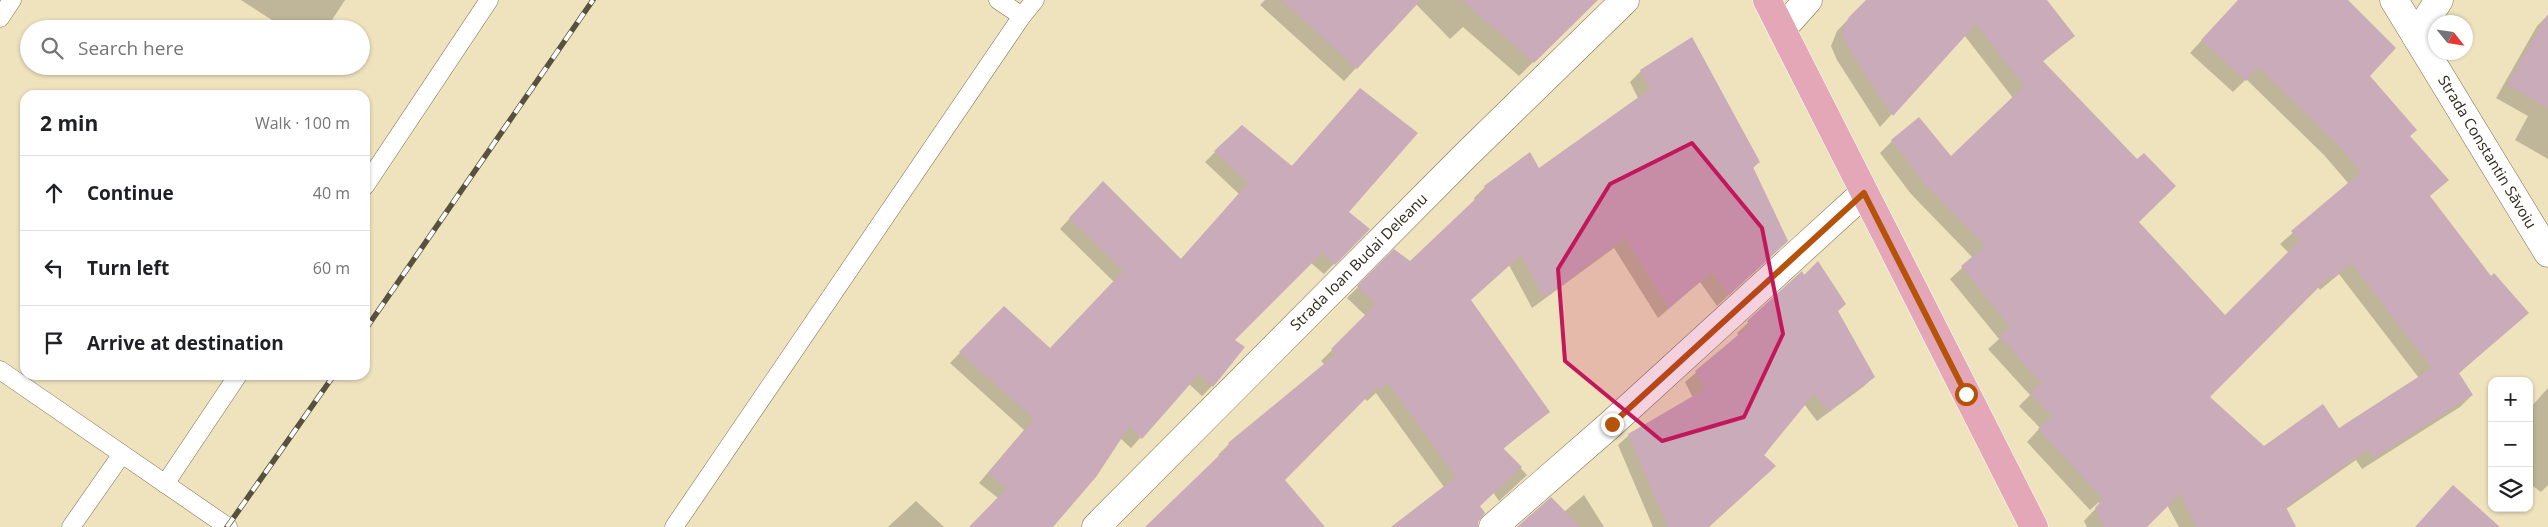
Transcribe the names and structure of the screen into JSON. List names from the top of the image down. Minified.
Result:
{"streets":{"street":["Strada Constantin Săvoiu","Strada Ioan Budai Deleanu"]},"north":"bottom right","page":{"search":"Search here","heading":["2 min","Walk · 100 m"],"list":[["Continue","40 m"],["Turn left","60 m"],"Arrive at destination"],"map_buttons":["+","−"]}}
